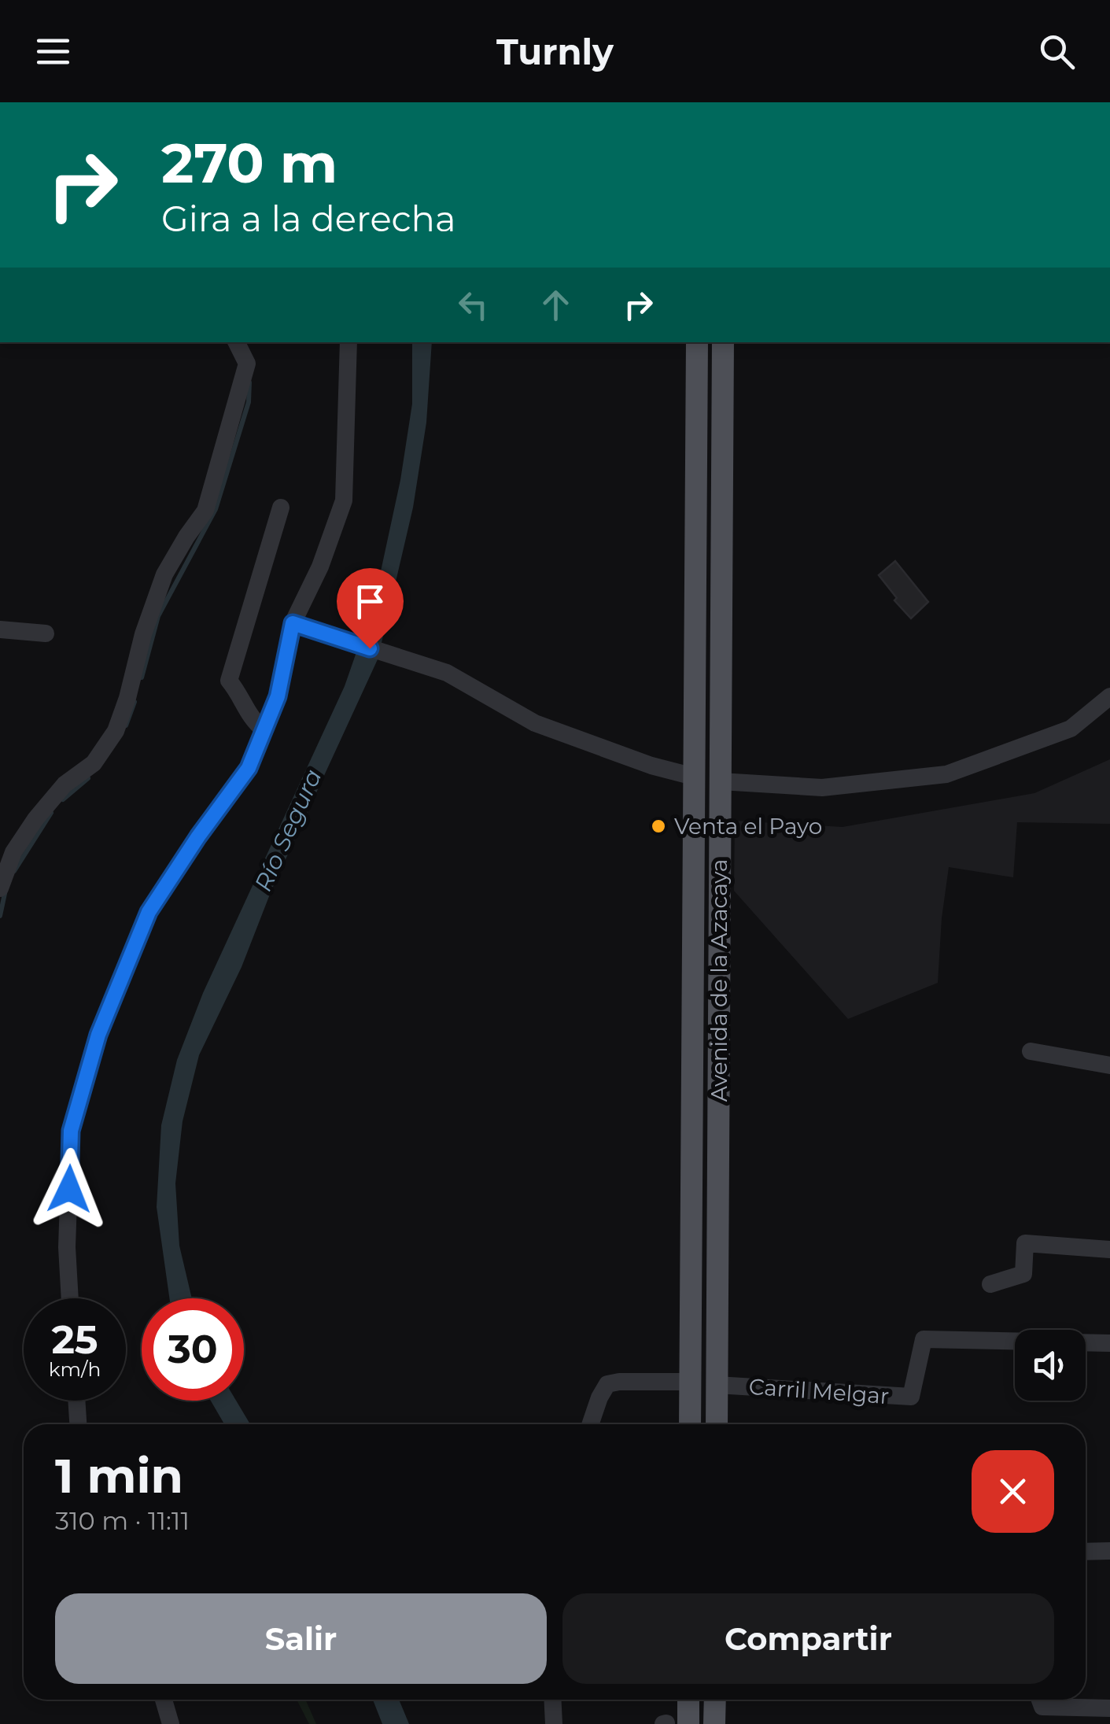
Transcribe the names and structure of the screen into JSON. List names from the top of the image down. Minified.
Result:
{"streets":{"main road":["Avenida de la Azacaya"],"street":["Carril Melgar"]},"crossings":[["Avenida de la Azacaya","Carril Melgar"]],"water":["Río Segura"],"places":["Venta el Payo"],"page":{"header":"Turnly","turn":["270 m","Gira a la derecha"],"speed":"25 km/h","limit":"30","heading":["1 min","310 m · 11:11"],"buttons":["Salir","Compartir"]}}
